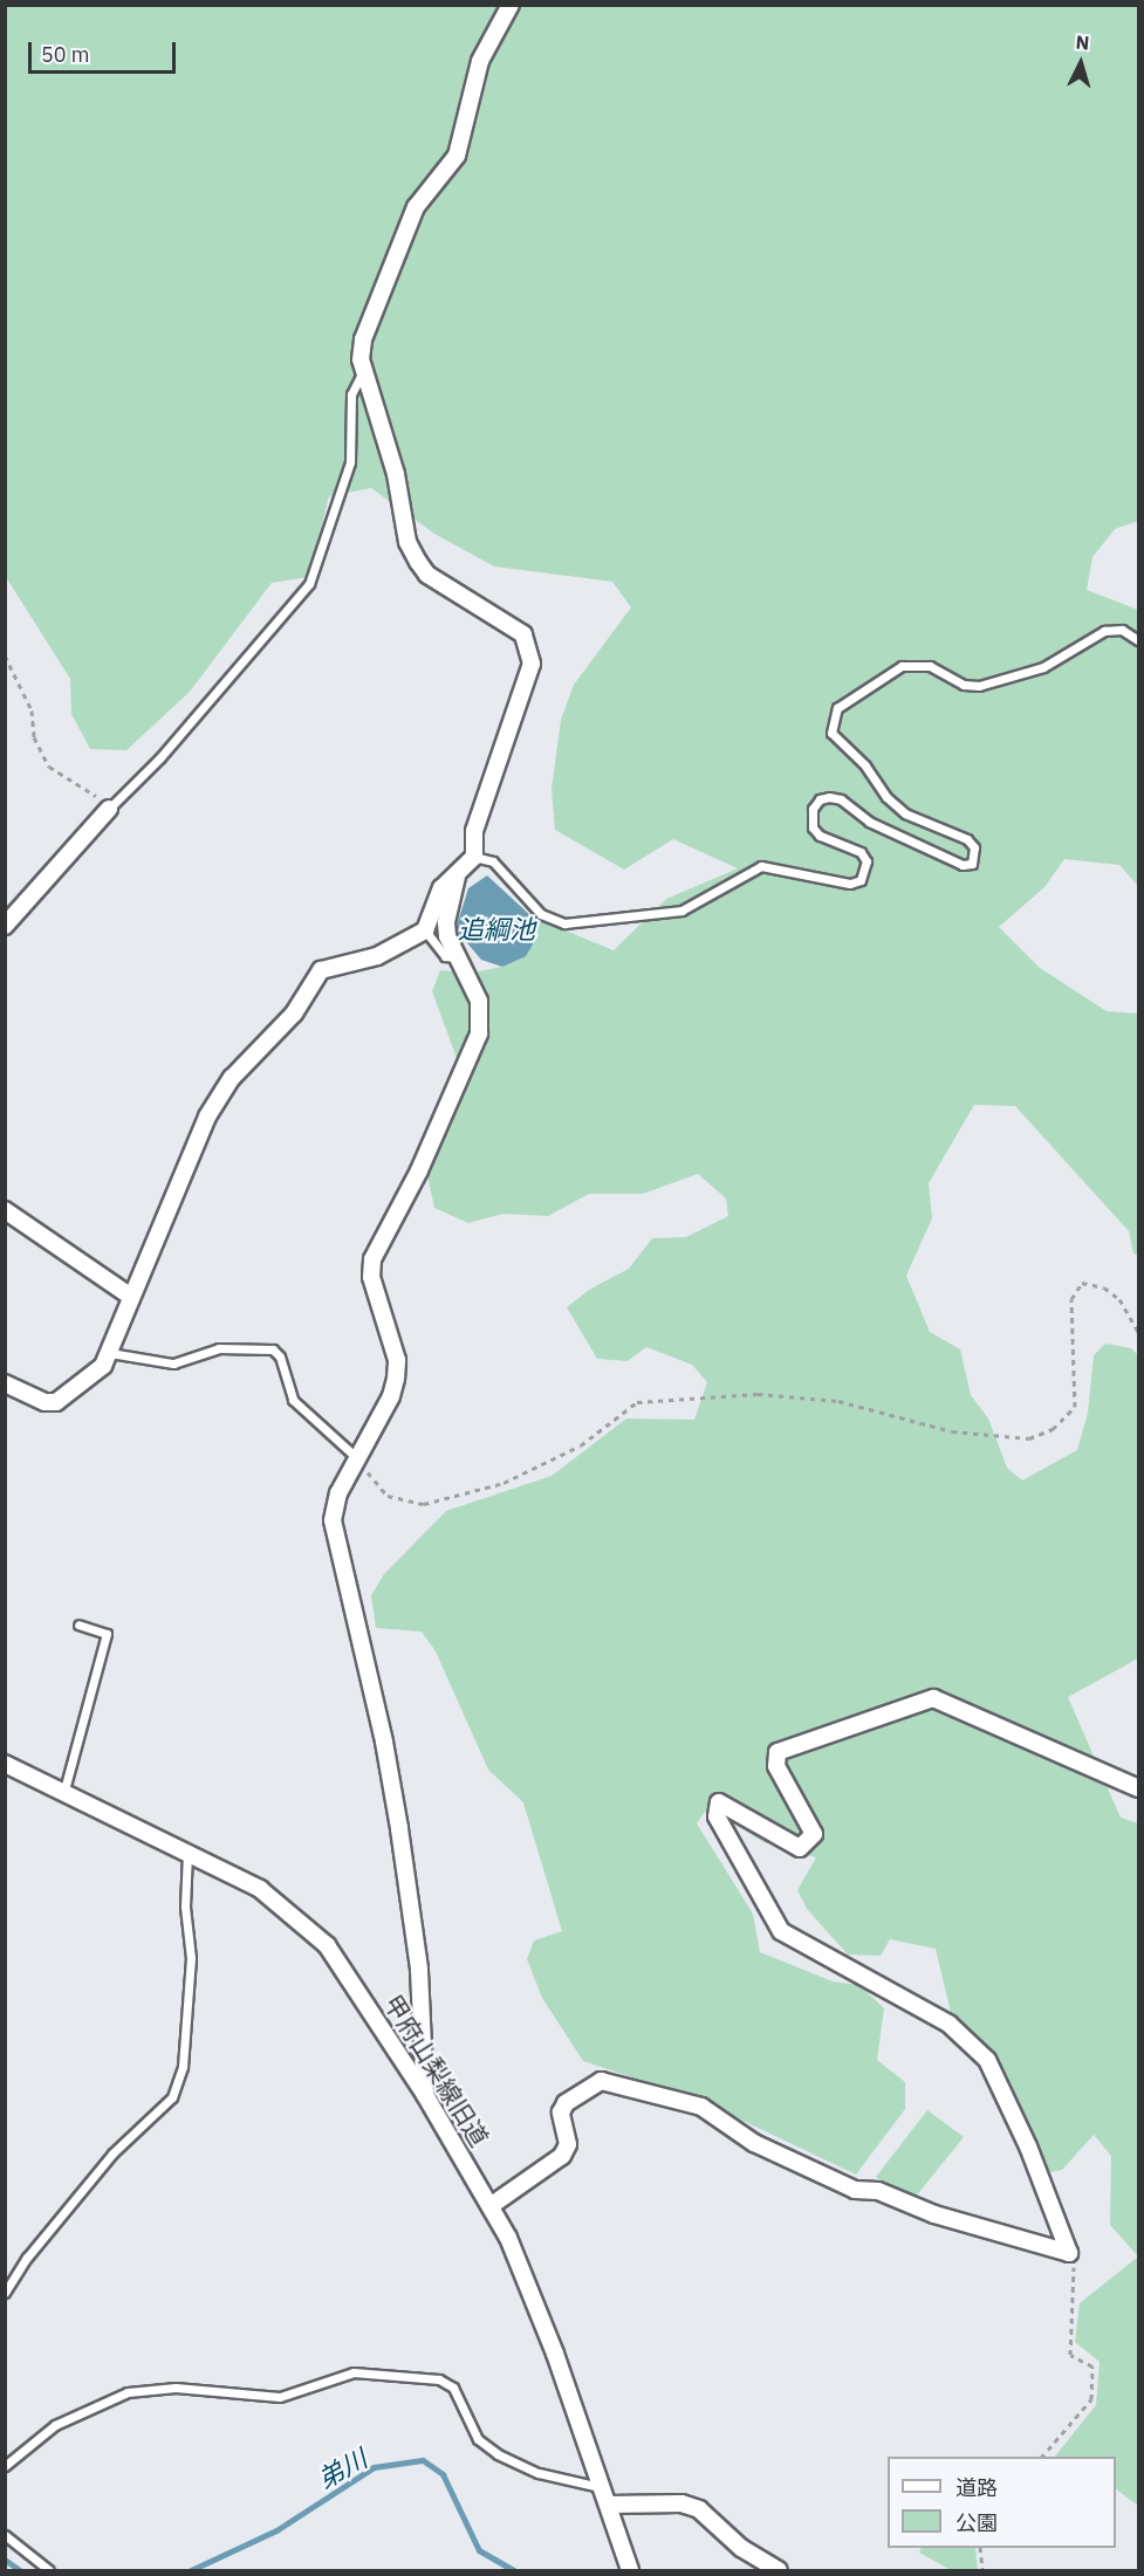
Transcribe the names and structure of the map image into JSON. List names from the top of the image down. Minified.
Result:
{"streets":{"street":["甲府山梨線旧道"]},"water":["追綱池","弟川"],"legend":["道路","公園"],"scale_bar":"50 m","north":"top"}
